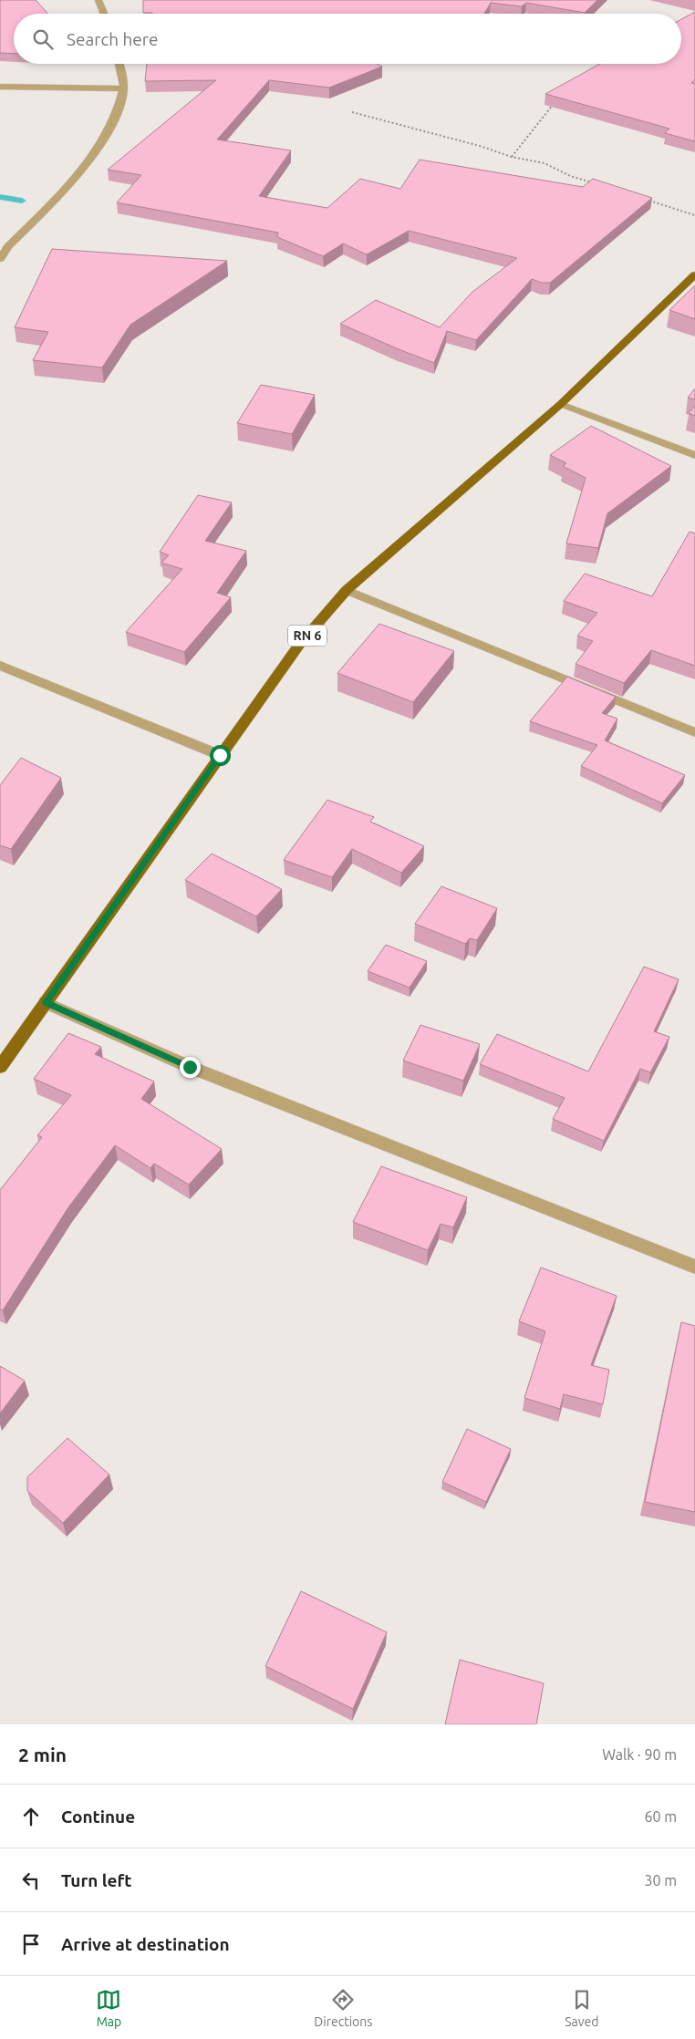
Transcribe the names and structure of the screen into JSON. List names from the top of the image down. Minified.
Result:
{"streets":{"main road":["RN 6"]},"page":{"search":"Search here","heading":["2 min","Walk · 90 m"],"list":[["Continue","60 m"],["Turn left","30 m"],"Arrive at destination"],"nav":["Map","Directions","Saved"]}}
